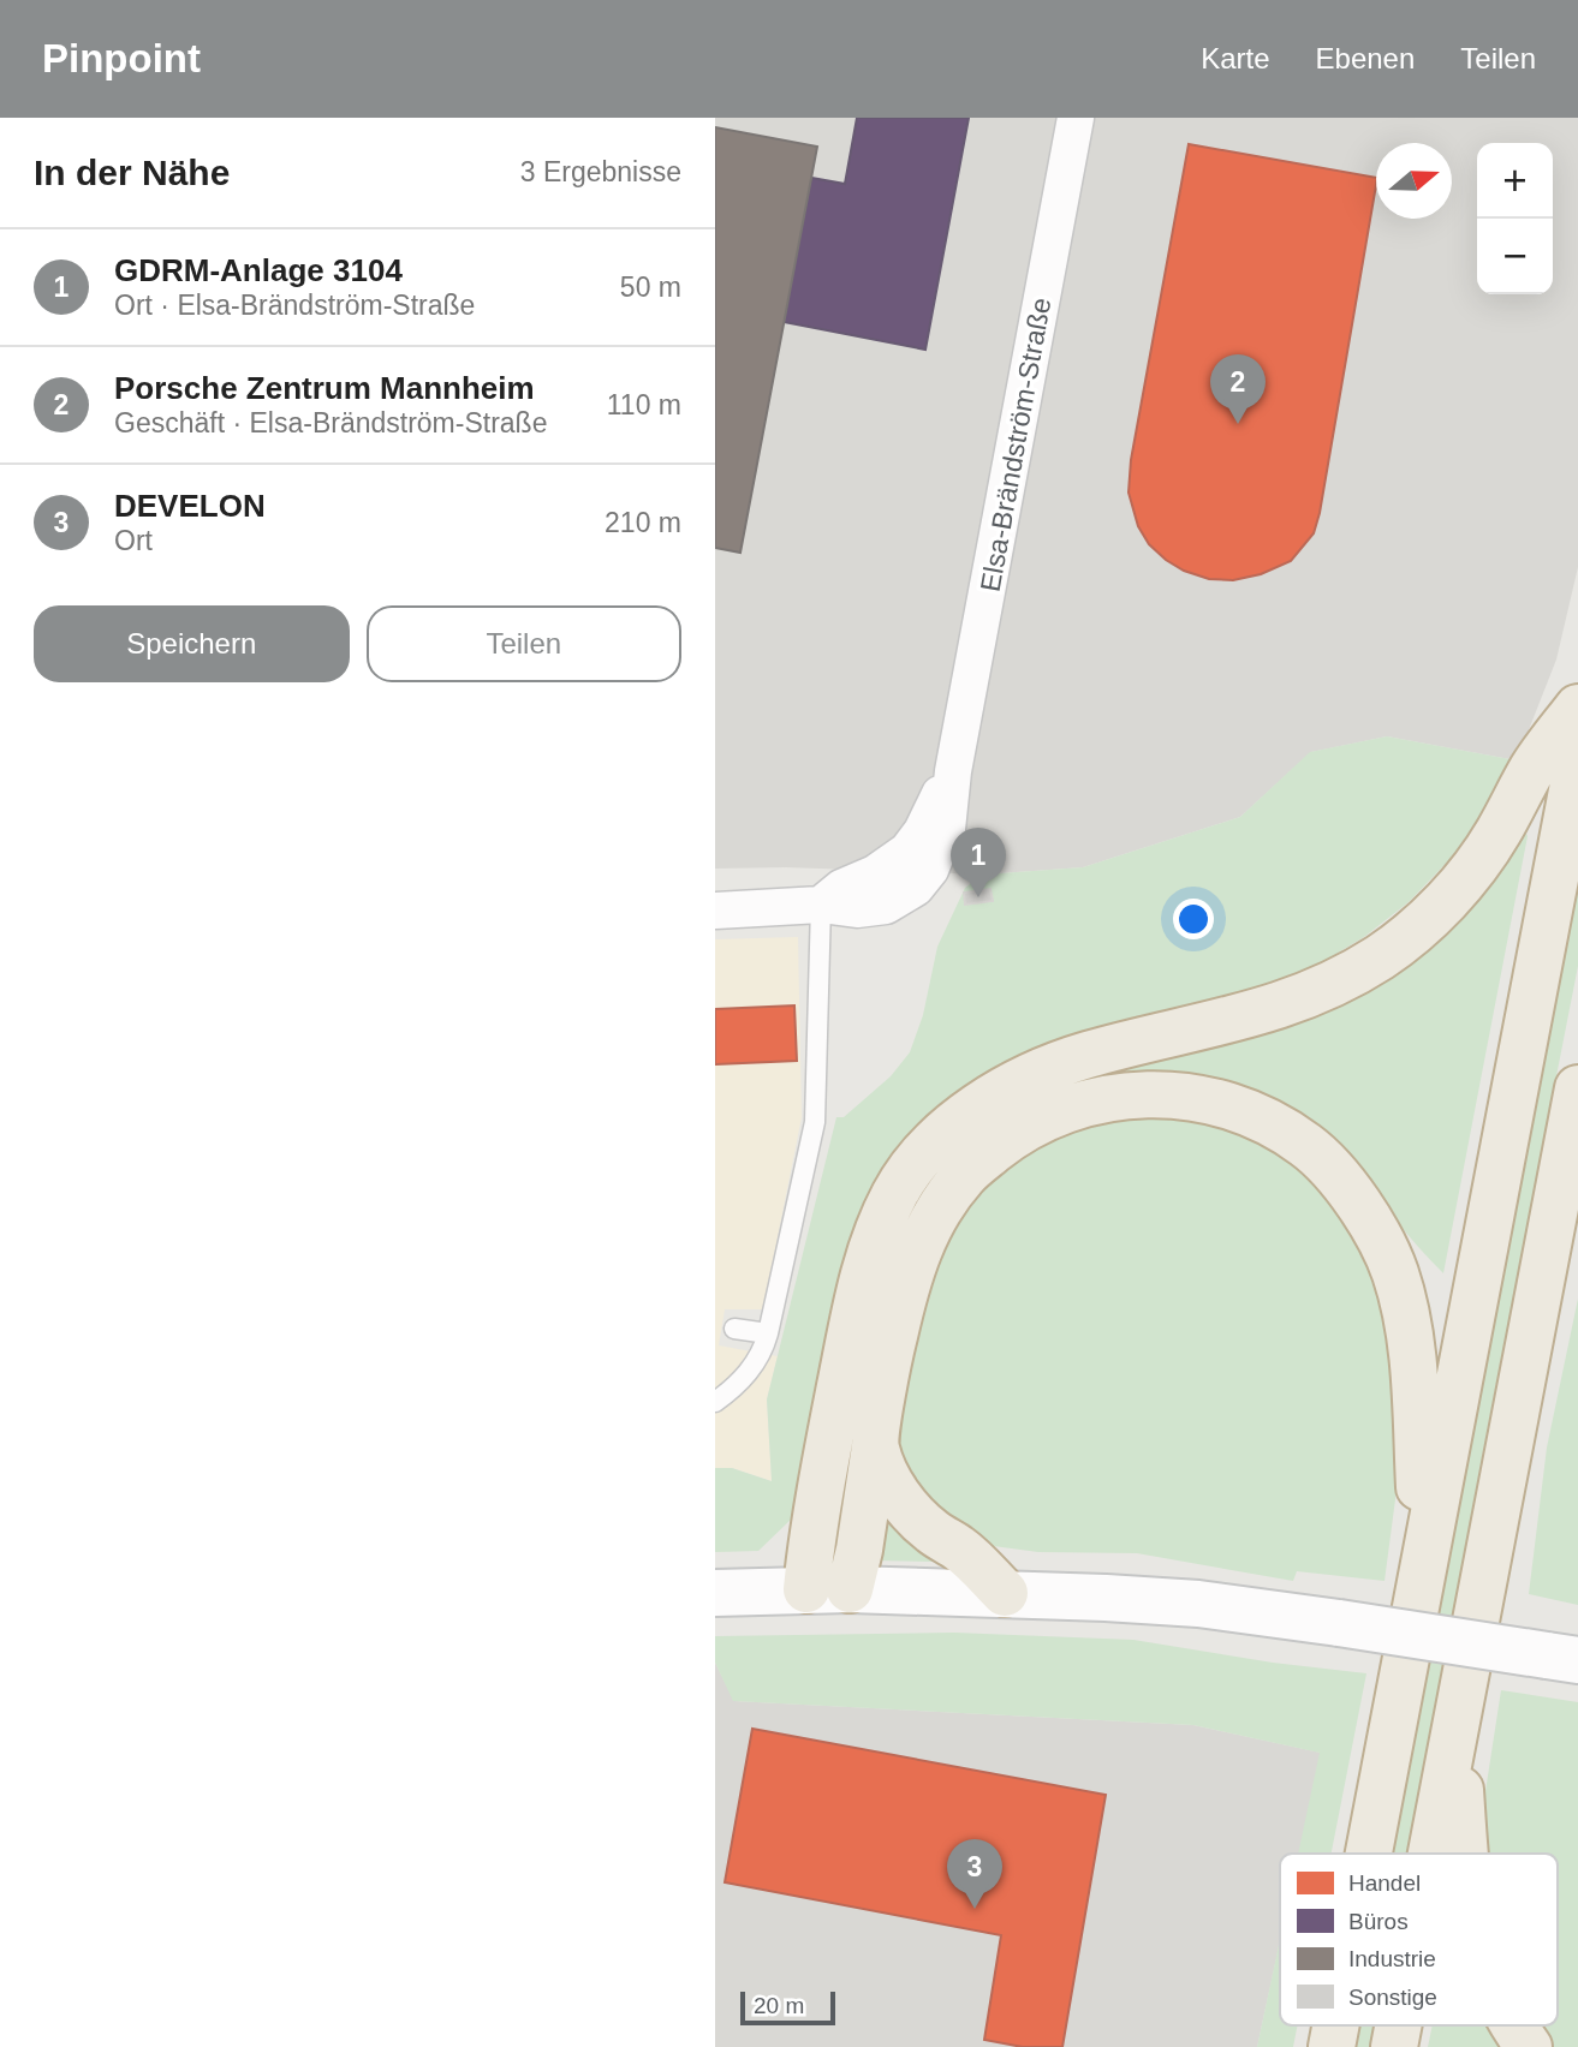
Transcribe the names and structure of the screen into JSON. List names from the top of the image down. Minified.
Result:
{"streets":{"street":["Elsa-Brändström-Straße"]},"legend":["Handel","Büros","Industrie","Sonstige"],"scale_bar":"20 m","north":"right","page":{"header":"Pinpoint","nav":["Karte","Ebenen","Teilen"],"heading":["In der Nähe","3 Ergebnisse"],"map_buttons":["+","−"],"list":[{"mark":"1","name":"GDRM-Anlage 3104","note":"Ort · Elsa-Brändström-Straße","value":"50 m"},{"mark":"2","name":"Porsche Zentrum Mannheim","note":"Geschäft · Elsa-Brändström-Straße","value":"110 m"},{"mark":"3","name":"DEVELON","note":"Ort","value":"210 m"}],"pins":["2","1","3"],"buttons":["Speichern","Teilen"],"scale":"20 m"}}
